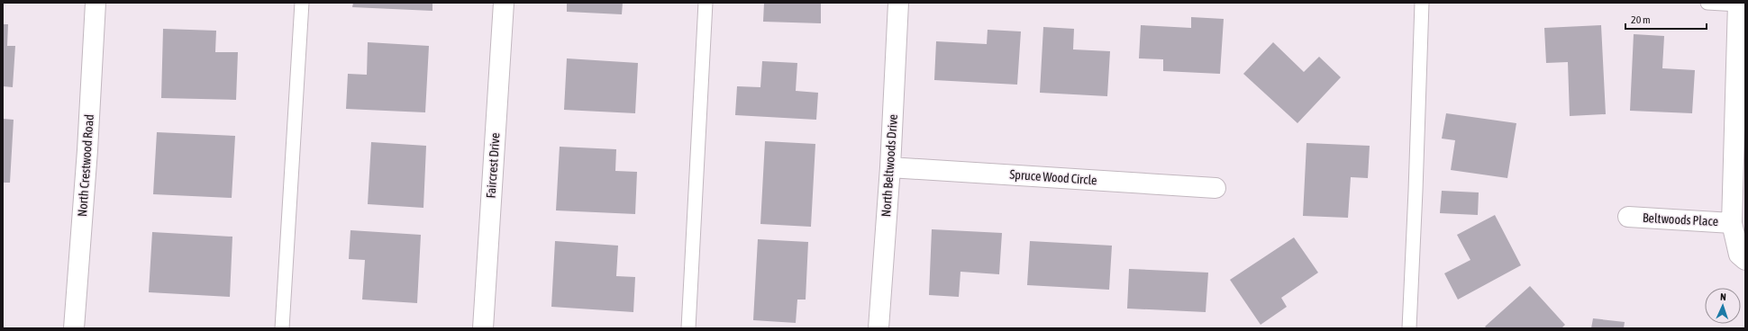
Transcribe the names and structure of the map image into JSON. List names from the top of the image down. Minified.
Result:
{"streets":{"street":["North Crestwood Road","Faircrest Drive","North Beltwoods Drive","Spruce Wood Circle","Beltwoods Place"]},"crossings":[["North Beltwoods Drive","Spruce Wood Circle"]],"scale_bar":"20 m","north":"top"}
